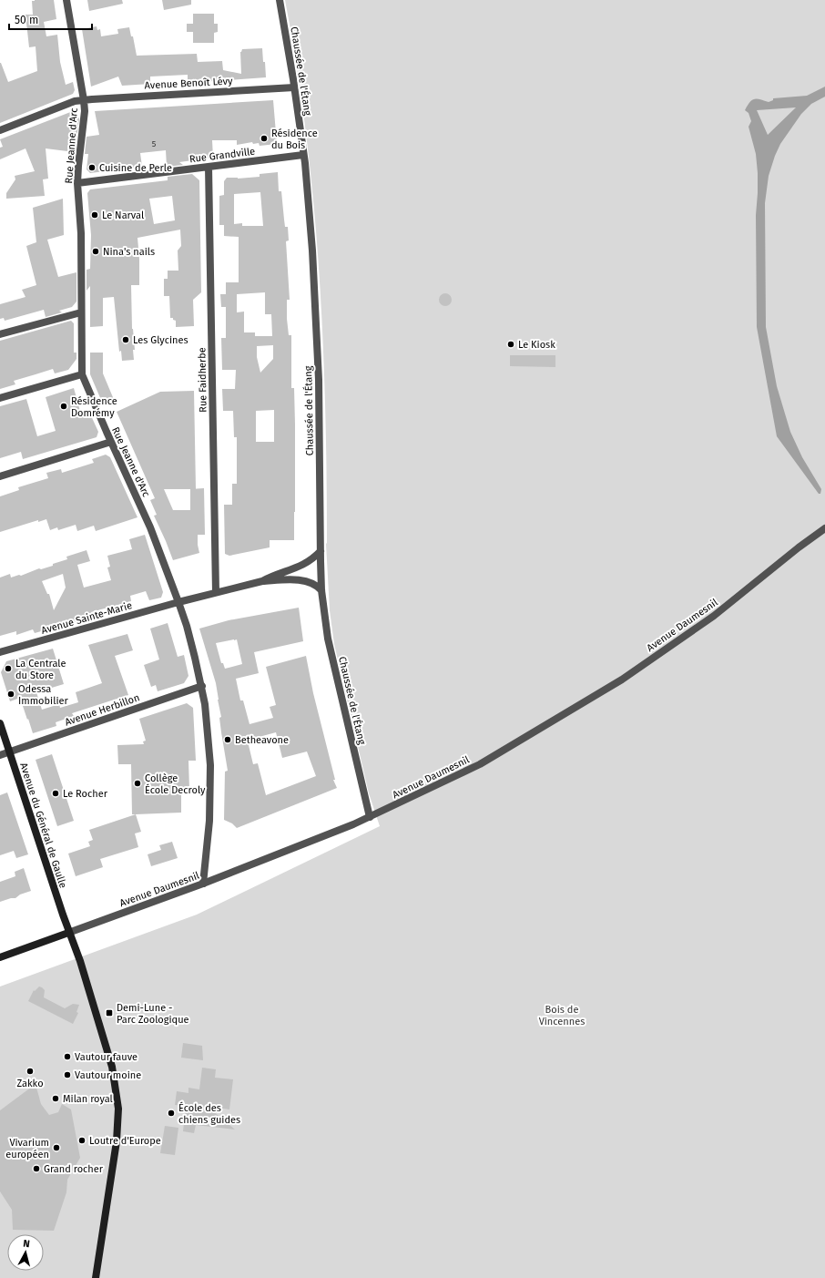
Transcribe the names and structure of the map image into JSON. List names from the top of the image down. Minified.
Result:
{"streets":{"main road":["Avenue Daumesnil","Avenue du Général de Gaulle"],"street":["Chaussée de l'Étang","Avenue Benoît Lévy","Rue Jeanne d'Arc","Rue Grandville","Rue Faidherbe","Avenue Sainte-Marie","Avenue Herbillon"]},"crossings":[["Chaussée de l'Étang","Avenue Benoît Lévy"],["Chaussée de l'Étang","Rue Grandville"],["Chaussée de l'Étang","Avenue Daumesnil"],["Avenue Benoît Lévy","Rue Jeanne d'Arc"],["Rue Jeanne d'Arc","Rue Grandville"],["Rue Jeanne d'Arc","Avenue Sainte-Marie"],["Rue Jeanne d'Arc","Avenue Daumesnil"],["Rue Jeanne d'Arc","Avenue Herbillon"],["Rue Grandville","Rue Faidherbe"],["Rue Faidherbe","Avenue Sainte-Marie"],["Avenue Daumesnil","Avenue du Général de Gaulle"],["Avenue Herbillon","Avenue du Général de Gaulle"]],"parks":["Bois de Vincennes"],"places":{"other":["Résidence du Bois","Cuisine de Perle","Le Narval","Nina's nails","Les Glycines","Le Kiosk","Résidence Domrémy","La Centrale du Store","Odessa Immobilier","Betheavone","Collège École Decroly","Le Rocher","Vautour fauve","Zakko","Vautour moine","Milan royal","École des chiens guides","Loutre d'Europe","Vivarium européen","Grand rocher"],"transit":["Demi-Lune - Parc Zoologique"]},"house_numbers":["5"],"scale_bar":"50 m","north":"top"}
